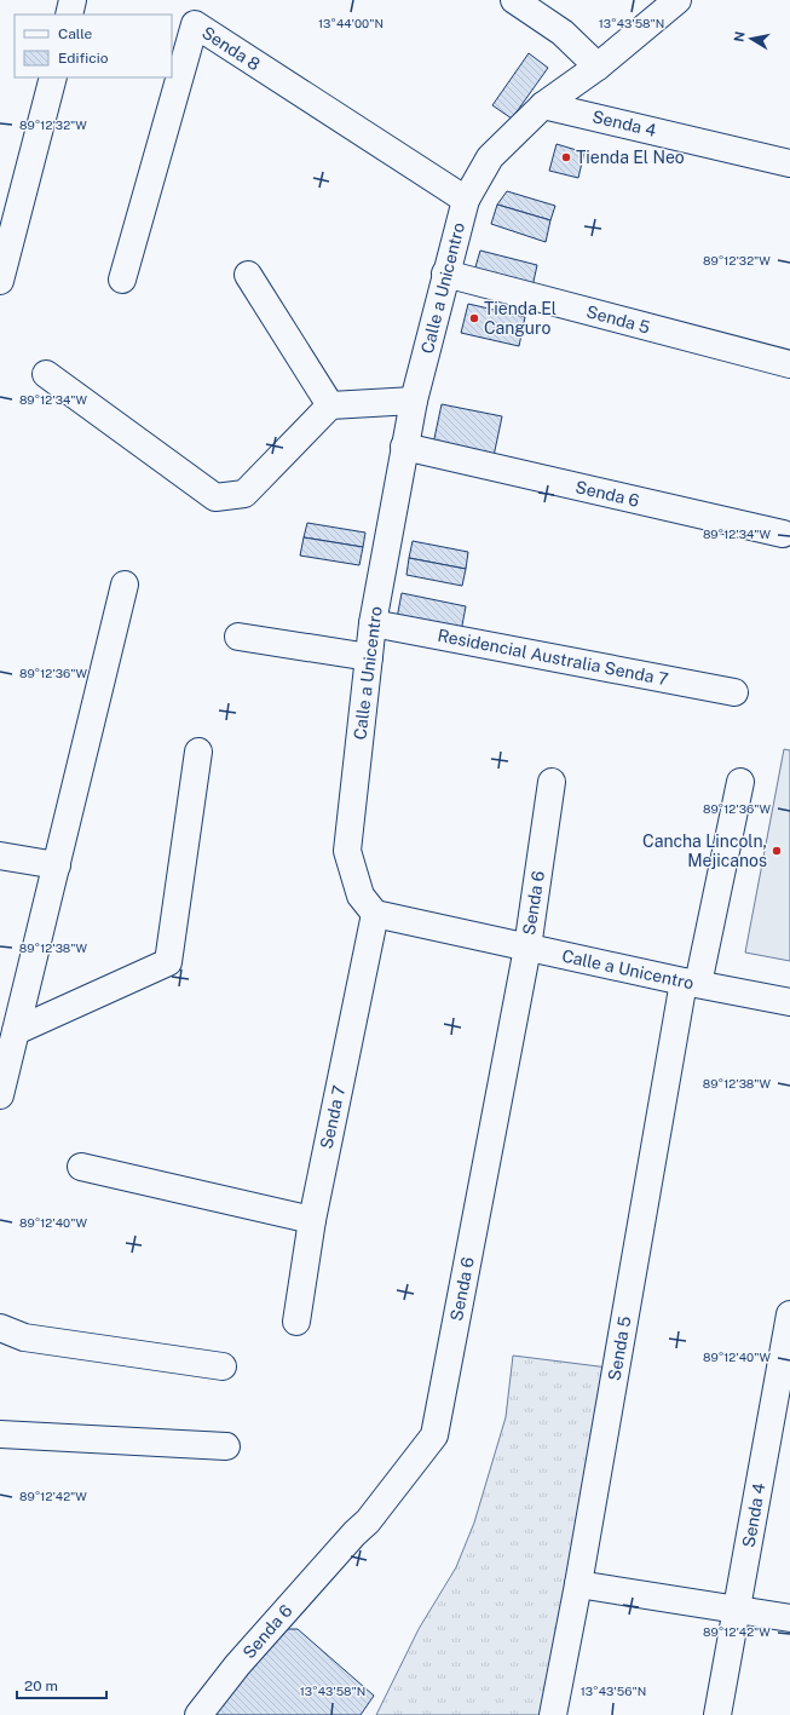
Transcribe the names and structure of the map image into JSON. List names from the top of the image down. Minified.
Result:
{"streets":{"street":["Senda 8","Senda 4","Calle a Unicentro","Senda 5","Senda 6","Residencial Australia Senda 7","Senda 7"]},"crossings":[["Senda 8","Calle a Unicentro"],["Senda 4","Calle a Unicentro"],["Calle a Unicentro","Senda 5"],["Calle a Unicentro","Senda 6"],["Calle a Unicentro","Residencial Australia Senda 7"],["Calle a Unicentro","Senda 7"]],"places":["Tienda El Neo","Tienda El Canguro","Cancha Lincoln, Mejicanos"],"legend":["Calle","Edificio"],"scale_bar":"20 m","north":"left","coordinates":["13°44'00\"N","13°43'58\"N","89°12'32\"W","89°12'34\"W","89°12'36\"W","89°12'38\"W","89°12'40\"W","89°12'42\"W","13°43'56\"N"]}
